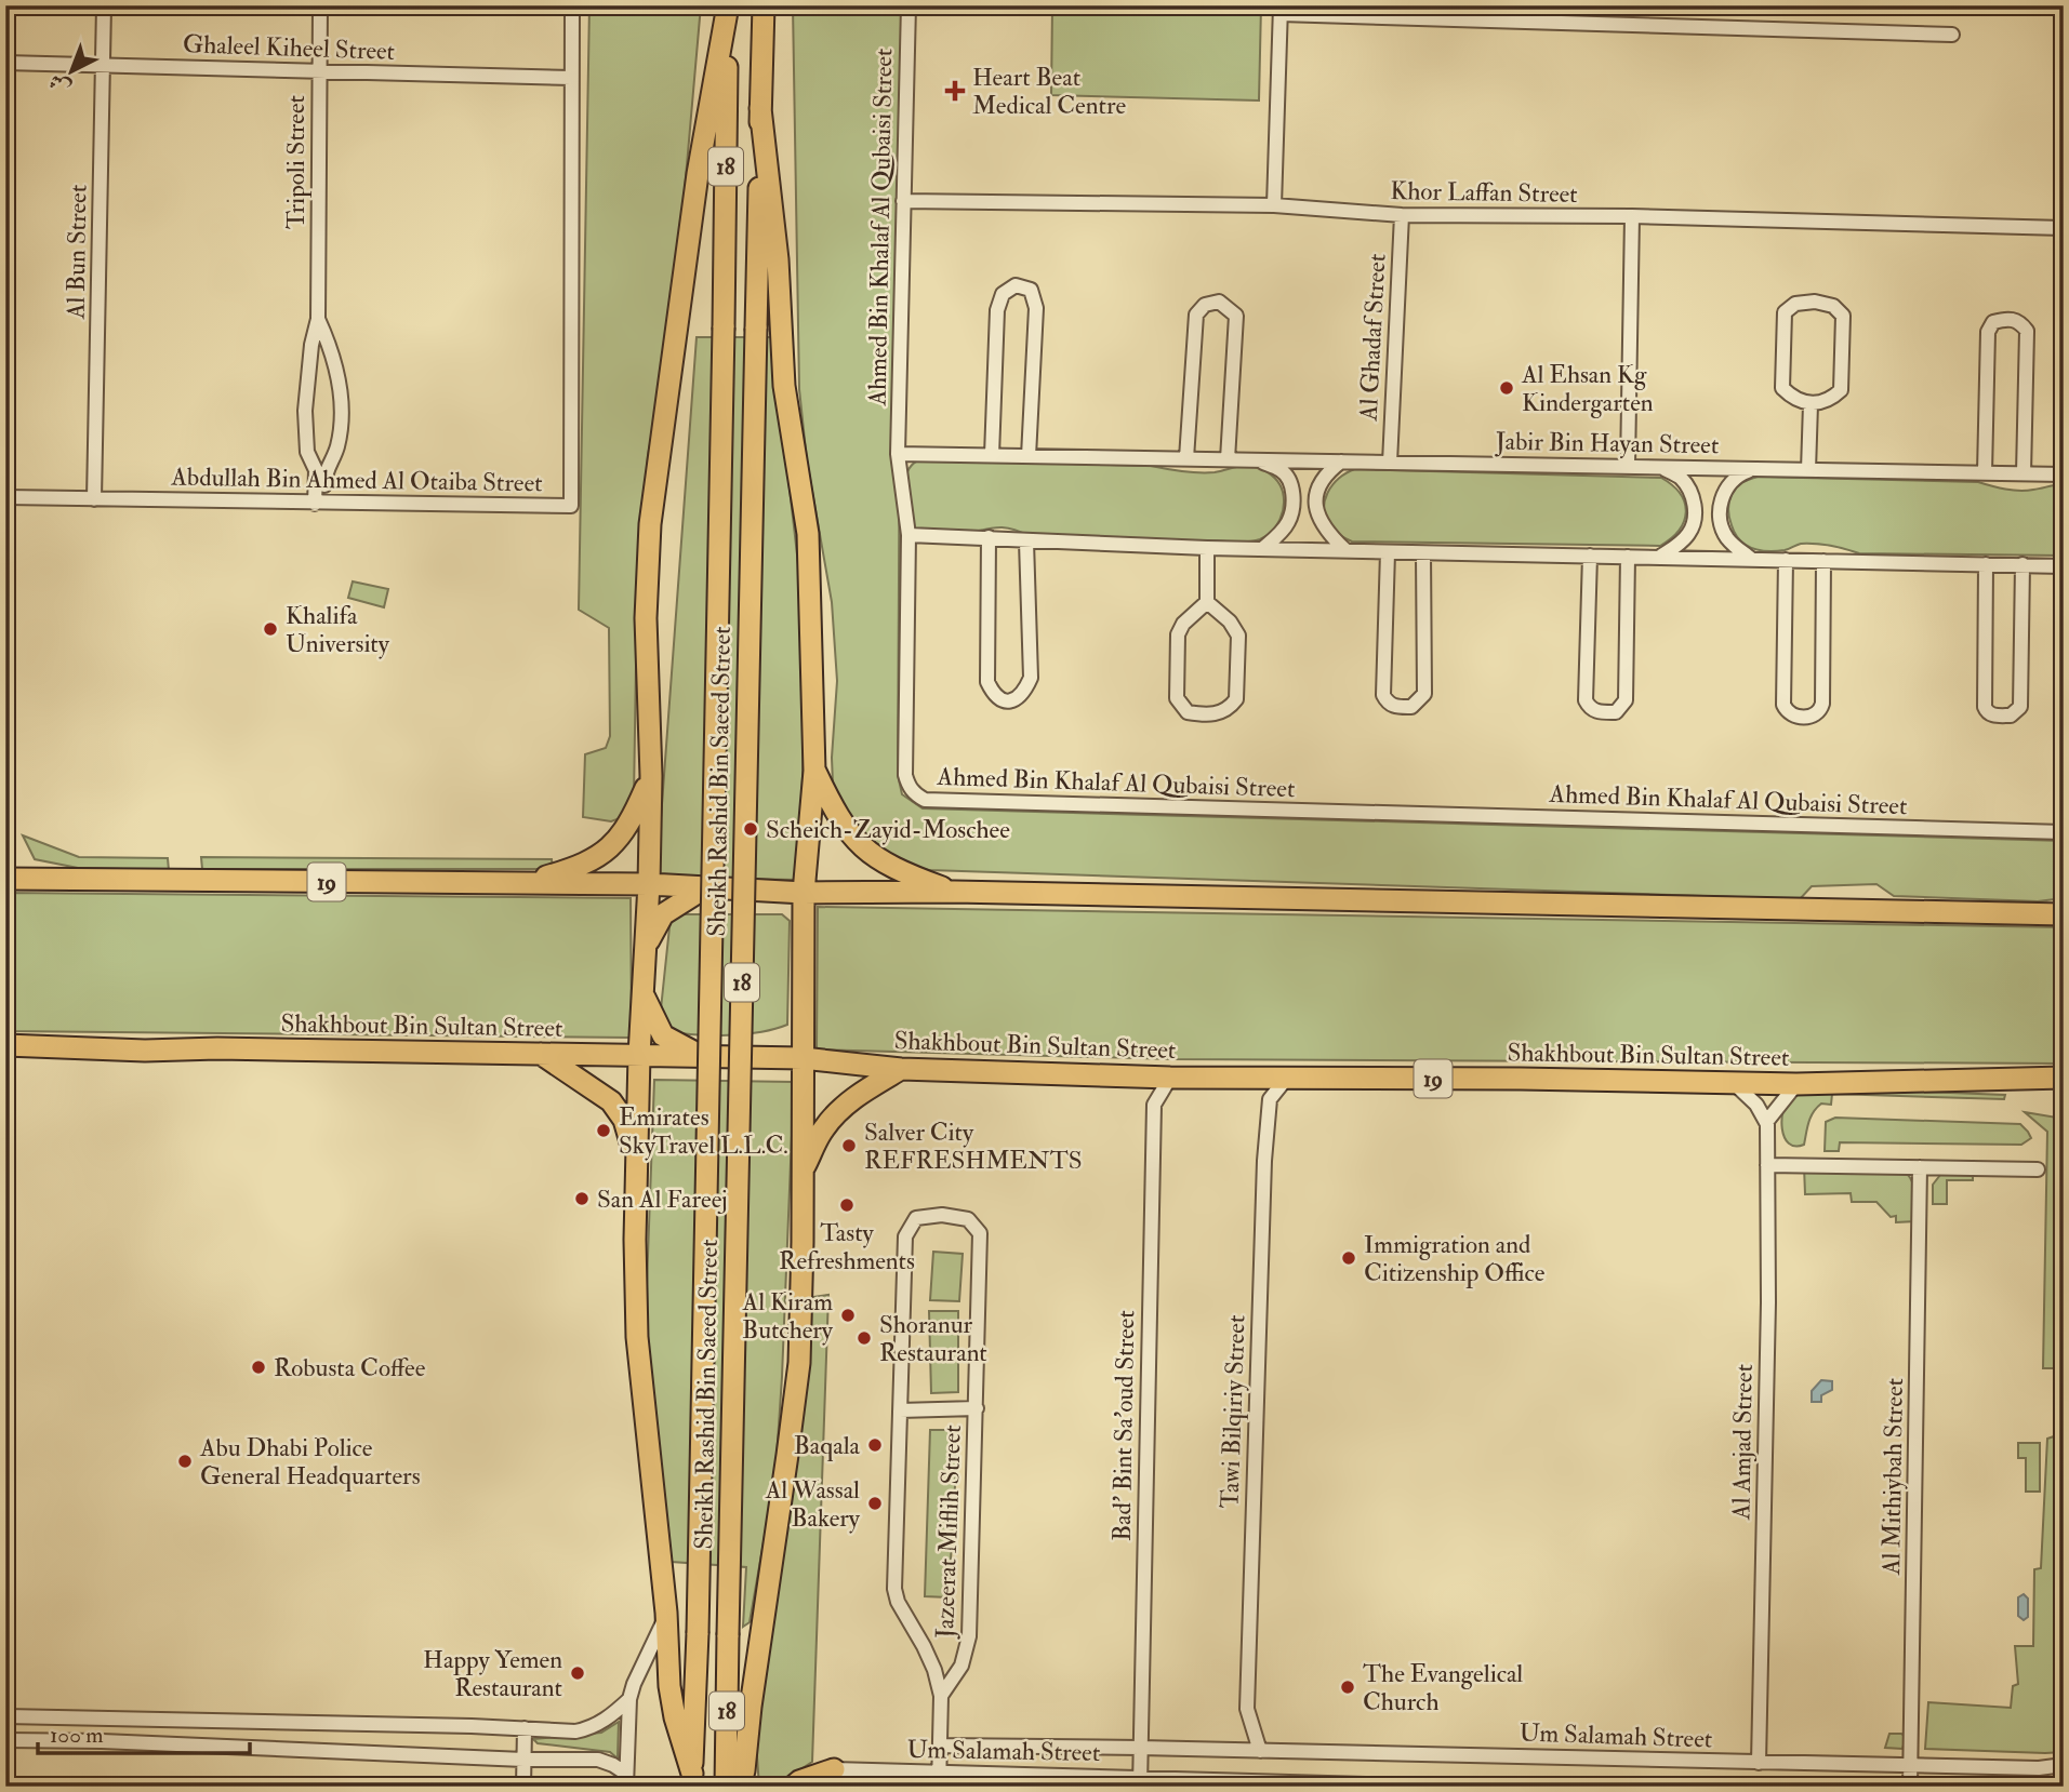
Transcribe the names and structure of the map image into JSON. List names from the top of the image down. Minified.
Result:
{"streets":{"main road":["18","Sheikh Rashid Bin Saeed Street","19","Shakhbout Bin Sultan Street"],"street":["Ghaleel Kiheel Street","Tripoli Street","Khor Laffan Street","Ahmed Bin Khalaf Al Qubaisi Street","Al Bun Street","Al Ghadaf Street","Jabir Bin Hayan Street","Abdullah Bin Ahmed Al Otaiba Street","Tawi Bilqiriy Street","Bad' Bint Sa'oud Street","Al Amjad Street","Al Mithiybah Street","Jazeerat Miflih Street","Um Salamah Street"]},"crossings":[["Ghaleel Kiheel Street","Tripoli Street"],["Ghaleel Kiheel Street","Al Bun Street"],["Ghaleel Kiheel Street","Abdullah Bin Ahmed Al Otaiba Street"],["Tripoli Street","Abdullah Bin Ahmed Al Otaiba Street"],["Khor Laffan Street","Ahmed Bin Khalaf Al Qubaisi Street"],["Khor Laffan Street","Al Ghadaf Street"],["Ahmed Bin Khalaf Al Qubaisi Street","Jabir Bin Hayan Street"],["Al Bun Street","Abdullah Bin Ahmed Al Otaiba Street"],["Al Ghadaf Street","Jabir Bin Hayan Street"],["19","Shakhbout Bin Sultan Street"],["Shakhbout Bin Sultan Street","Tawi Bilqiriy Street"],["Shakhbout Bin Sultan Street","Bad' Bint Sa'oud Street"],["Tawi Bilqiriy Street","Um Salamah Street"],["Bad' Bint Sa'oud Street","Um Salamah Street"],["Al Amjad Street","Um Salamah Street"],["Al Mithiybah Street","Um Salamah Street"],["Jazeerat Miflih Street","Um Salamah Street"]],"places":{"health":["Heart Beat Medical Centre"],"other":["Al Ehsan Kg Kindergarten","Khalifa University","Scheich-Zayid-Moschee","Emirates SkyTravel L.L.C.","Salver City REFRESHMENTS","San Al Fareej","Tasty Refreshments","Immigration and Citizenship Office","Al Kiram Butchery","Shoranur Restaurant","Robusta Coffee","Baqala","Abu Dhabi Police General Headquarters","Al Wassal Bakery","Happy Yemen Restaurant","The Evangelical Church"]},"scale_bar":"100 m","north":"bottom left"}
